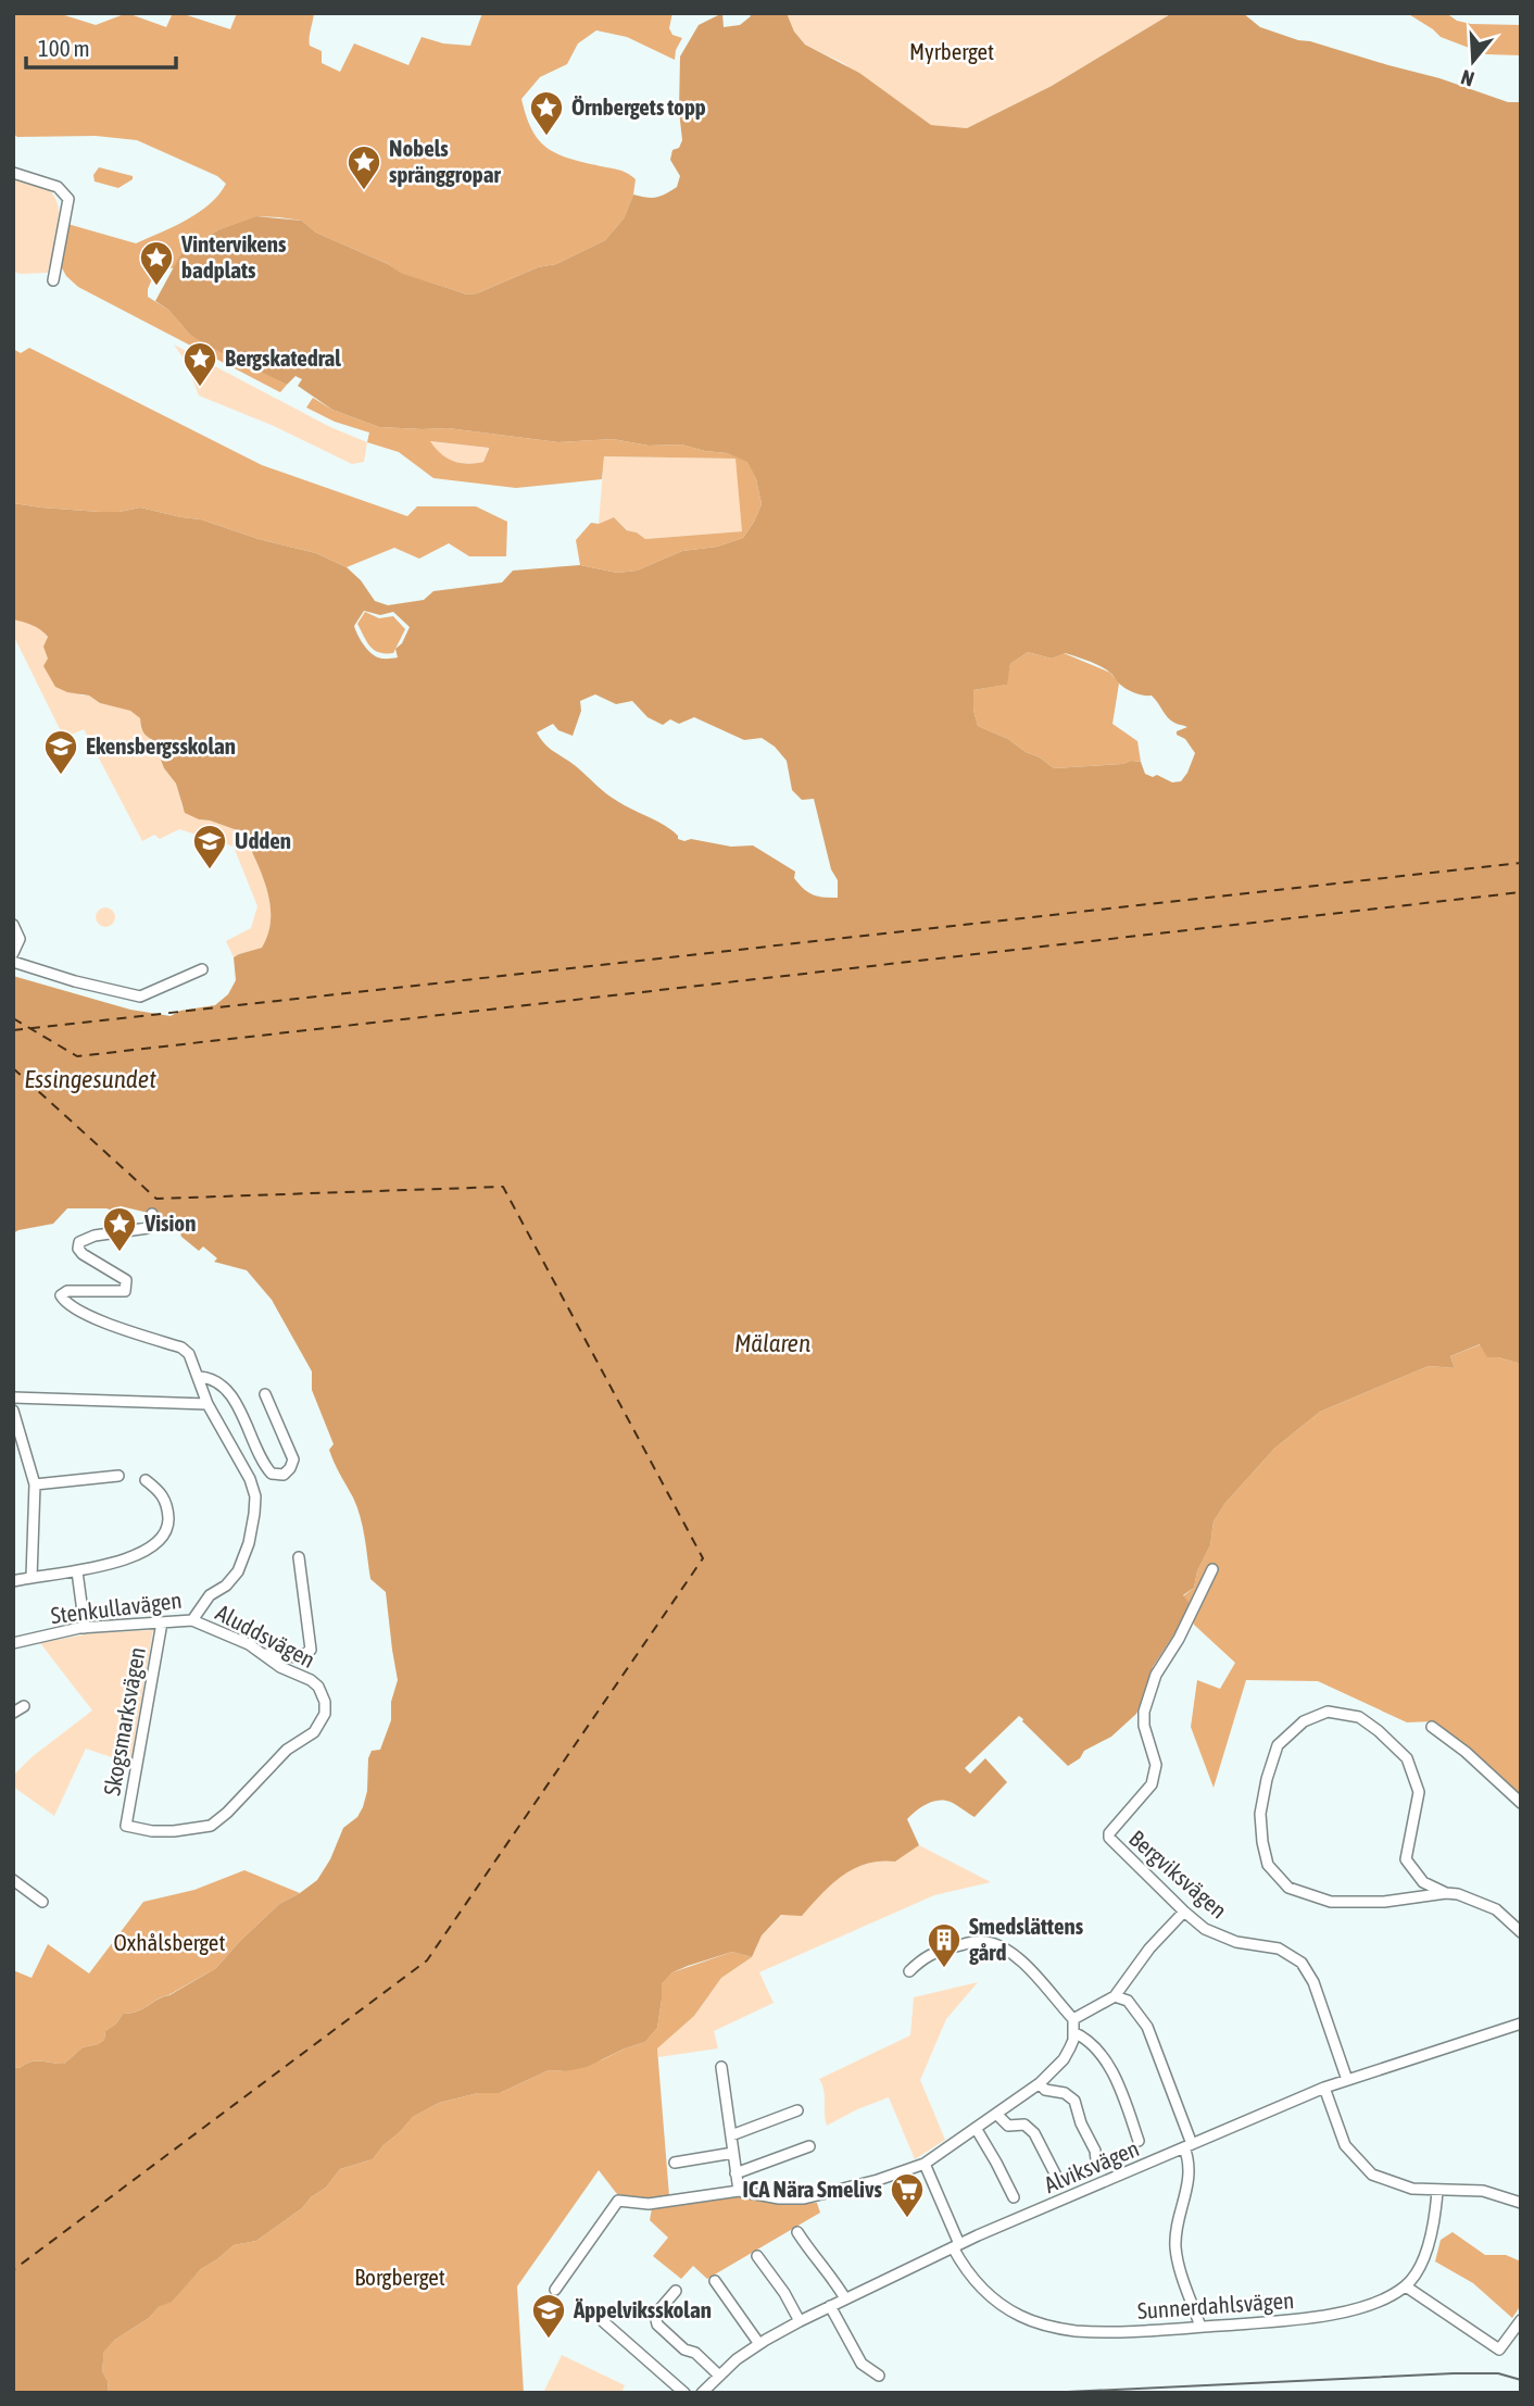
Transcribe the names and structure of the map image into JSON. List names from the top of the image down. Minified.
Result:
{"streets":{"street":["Stenkullavägen","Aluddsvägen","Skogsmarksvägen","Bergviksvägen","Alviksvägen","Sunnerdahlsvägen"]},"crossings":[["Stenkullavägen","Aluddsvägen"],["Stenkullavägen","Skogsmarksvägen"],["Aluddsvägen","Skogsmarksvägen"],["Bergviksvägen","Alviksvägen"],["Alviksvägen","Sunnerdahlsvägen"]],"water":["Essingesundet","Mälaren"],"parks":["Myrberget","Oxhålsberget","Borgberget"],"places":{"place":["Örnbergets topp","Nobels spränggropar","Vintervikens badplats","Bergskatedral","Vision"],"school or university":["Ekensbergsskolan","Udden","Äppelviksskolan"],"building":["Smedslättens gård"],"supermarket":["ICA Nära Smelivs"]},"scale_bar":"100 m","north":"bottom"}
